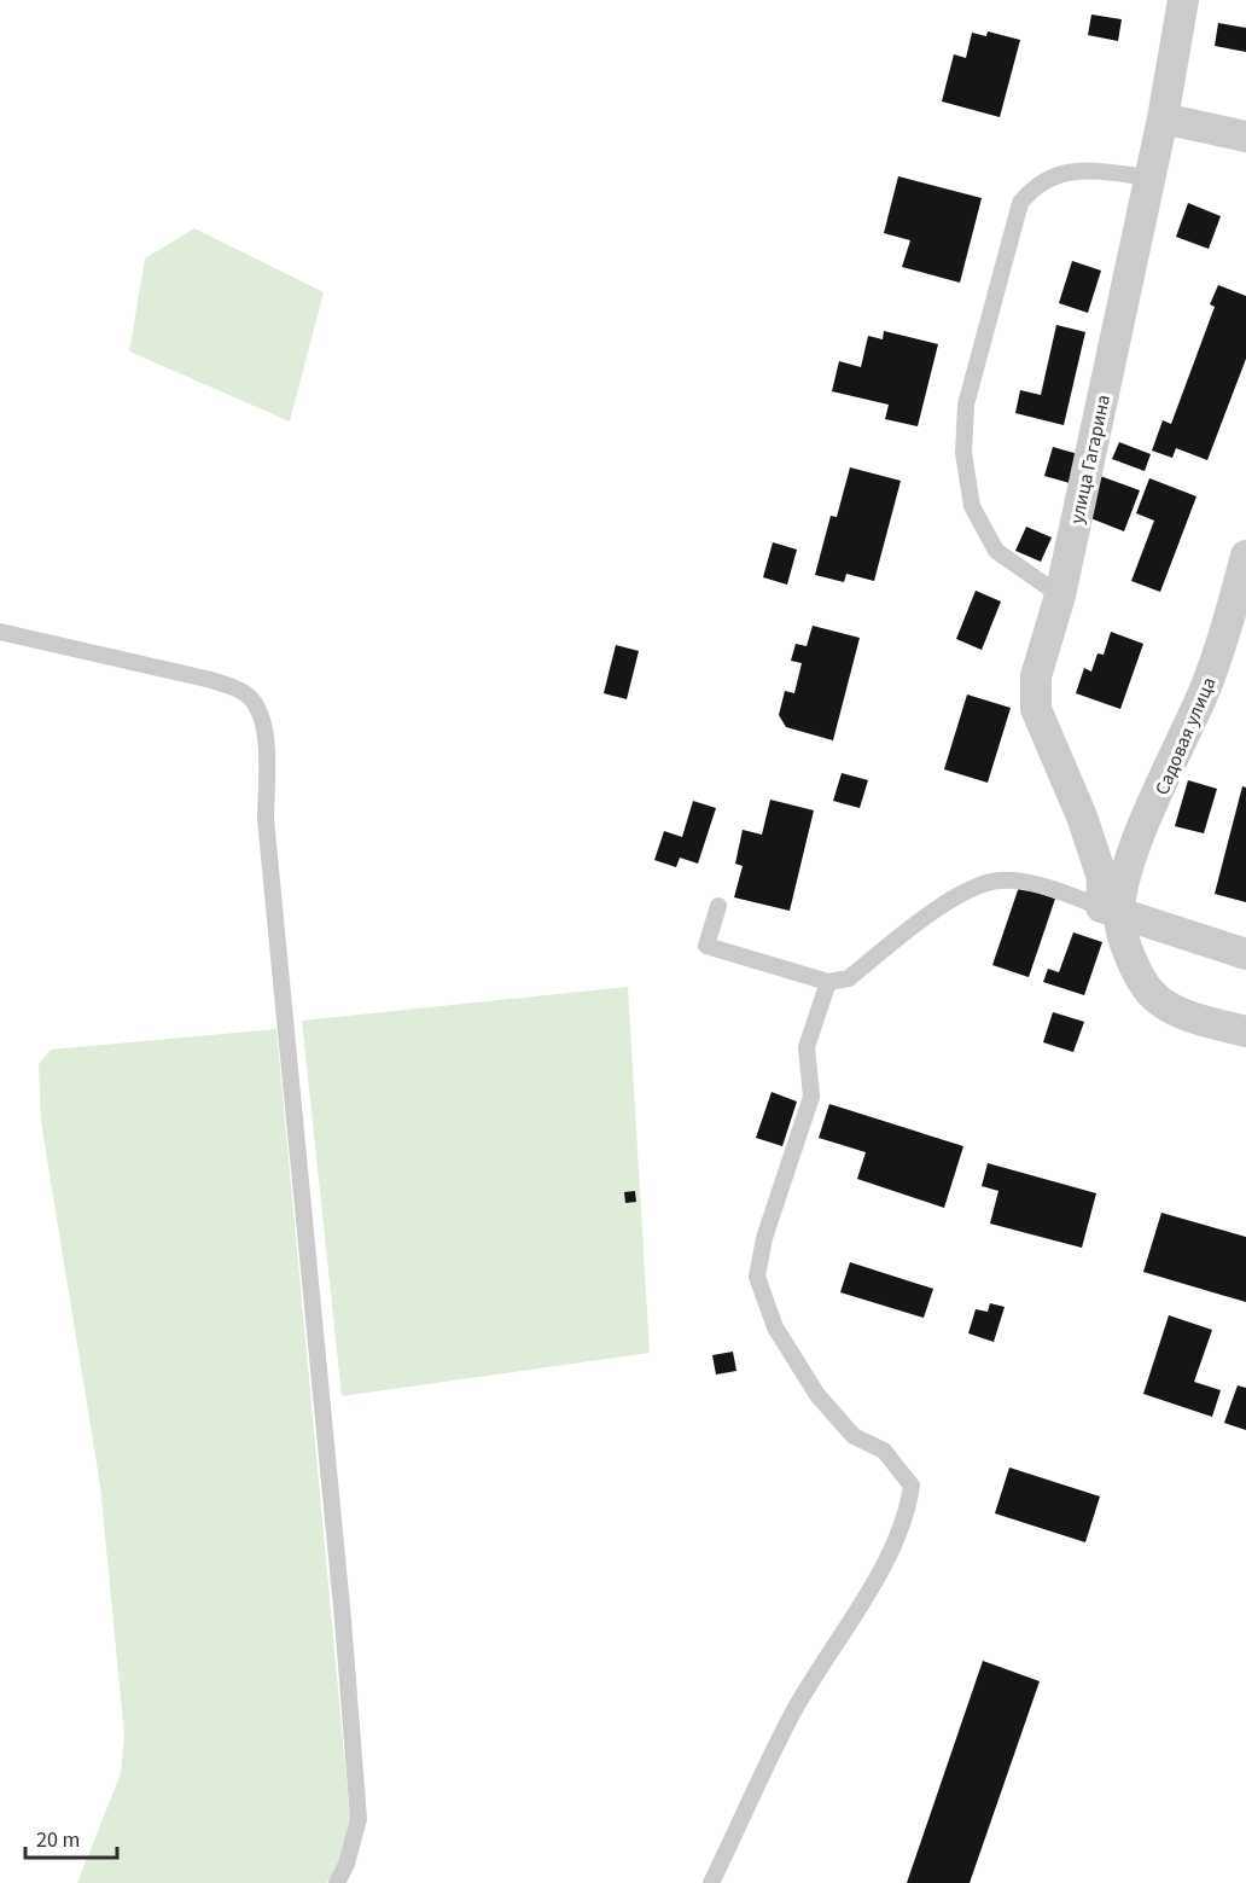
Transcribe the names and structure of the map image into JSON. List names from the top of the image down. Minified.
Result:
{"streets":{"street":["улица Гагарина","Садовая улица"]},"crossings":[["улица Гагарина","Садовая улица"]],"scale_bar":"20 m"}
